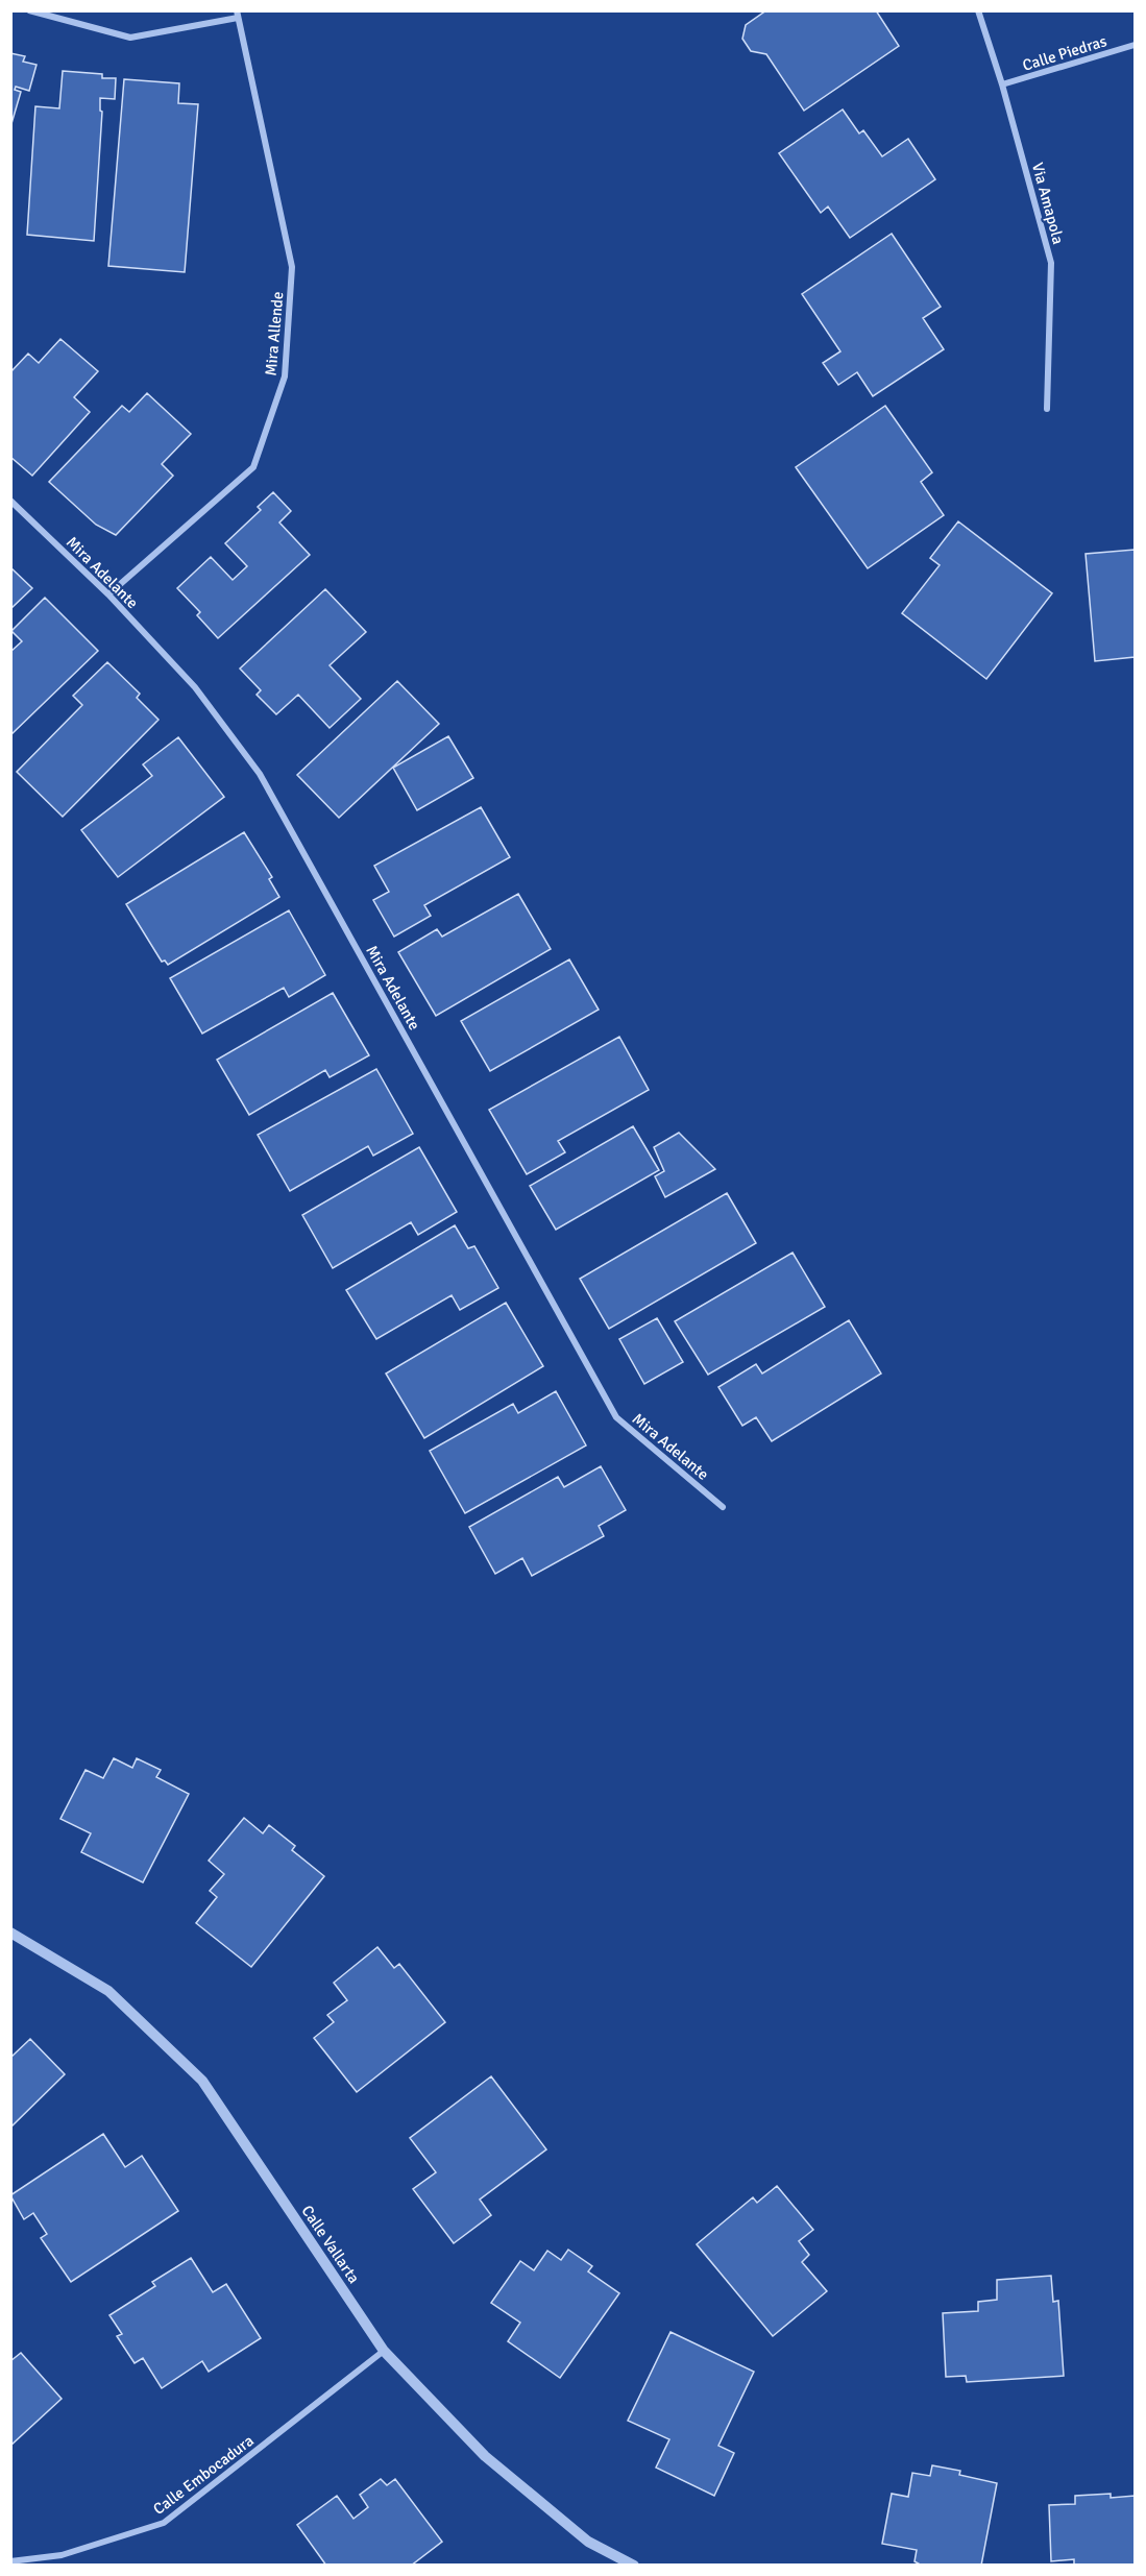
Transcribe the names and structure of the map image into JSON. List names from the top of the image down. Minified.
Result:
{"streets":{"street":["Calle Piedras","Via Amapola","Mira Allende","Mira Adelante","Calle Vallarta","Calle Embocadura"]},"crossings":[["Calle Piedras","Via Amapola"],["Mira Allende","Mira Adelante"],["Calle Vallarta","Calle Embocadura"]]}
